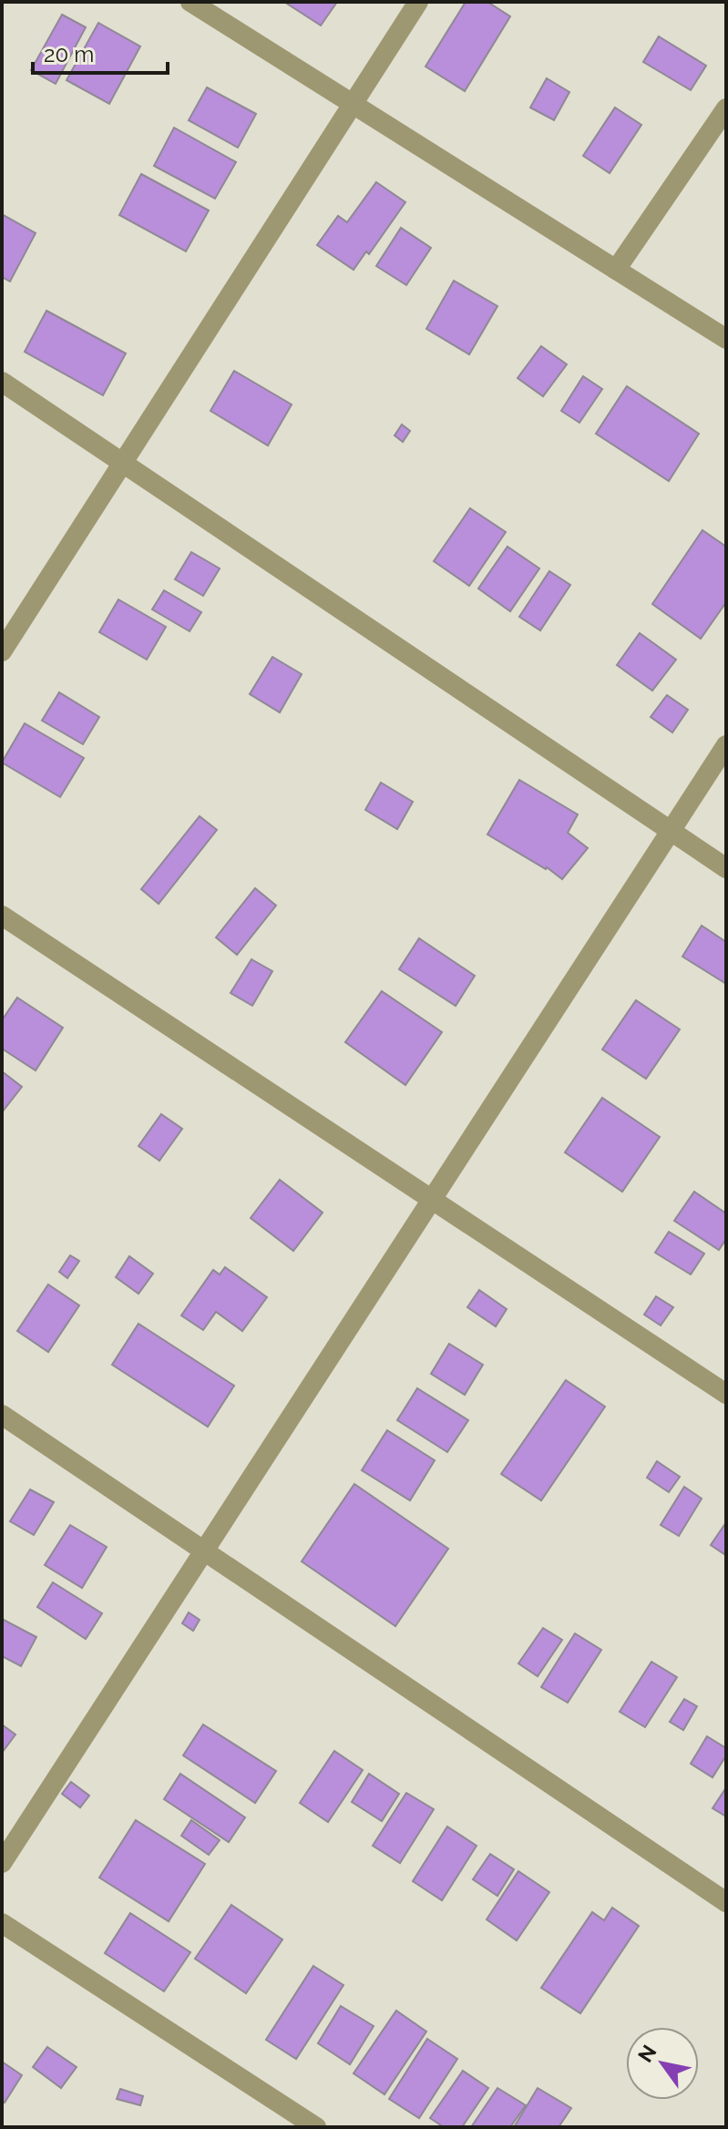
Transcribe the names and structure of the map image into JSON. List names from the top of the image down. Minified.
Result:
{"scale_bar":"20 m","north":"top left"}
